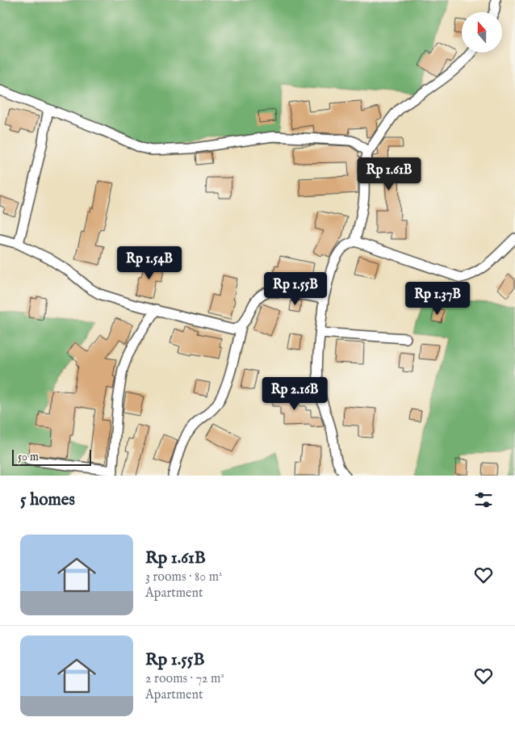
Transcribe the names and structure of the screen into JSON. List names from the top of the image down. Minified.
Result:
{"scale_bar":"50 m","north":"top","page":{"price":["Rp 1.61B","Rp 1.54B","Rp 1.55B","Rp 1.37B","Rp 2.16B"],"scale":"50 m","heading":"5 homes","list":[{"name":"Rp 1.61B","note":"3 rooms · 80 m² · Apartment"},{"name":"Rp 1.55B","note":"2 rooms · 72 m² · Apartment"}]}}
